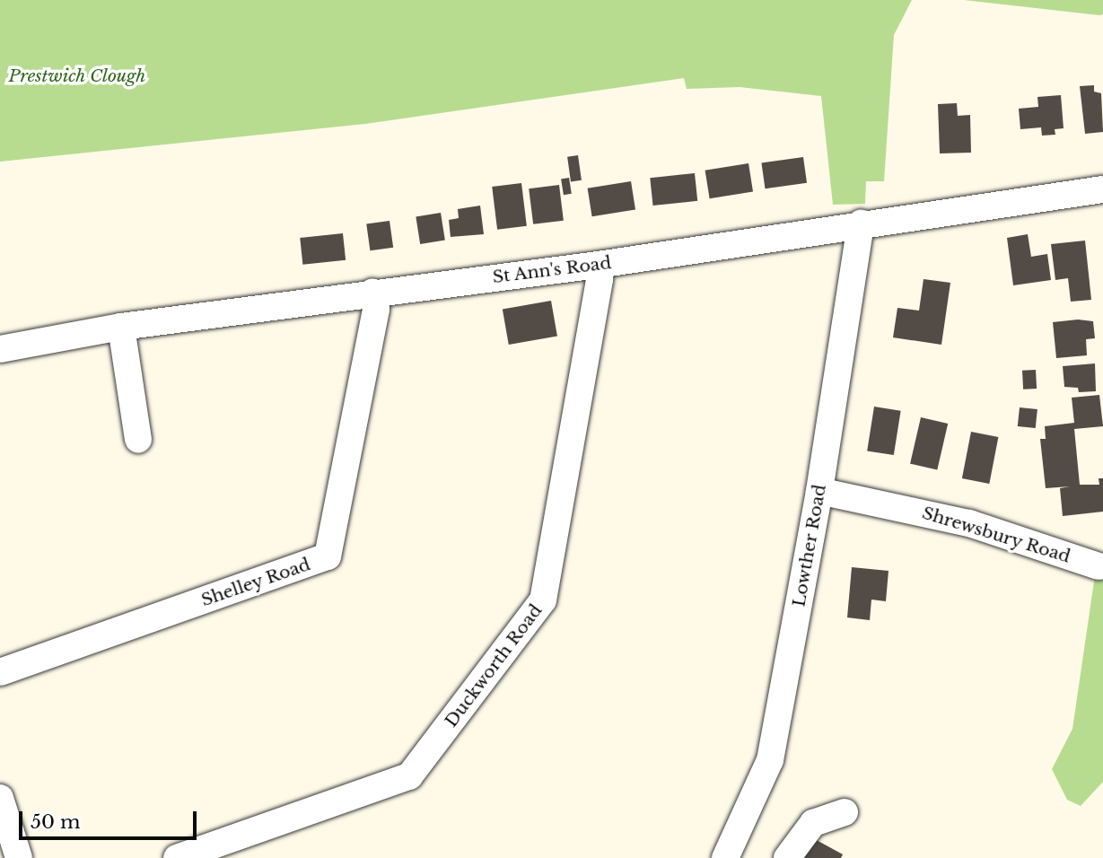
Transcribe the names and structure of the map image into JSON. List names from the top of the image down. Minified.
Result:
{"streets":{"street":["St Ann's Road","Shrewsbury Road","Lowther Road","Shelley Road","Duckworth Road"]},"crossings":[["St Ann's Road","Lowther Road"],["St Ann's Road","Shelley Road"],["St Ann's Road","Duckworth Road"],["Shrewsbury Road","Lowther Road"]],"parks":["Prestwich Clough"],"scale_bar":"50 m"}
